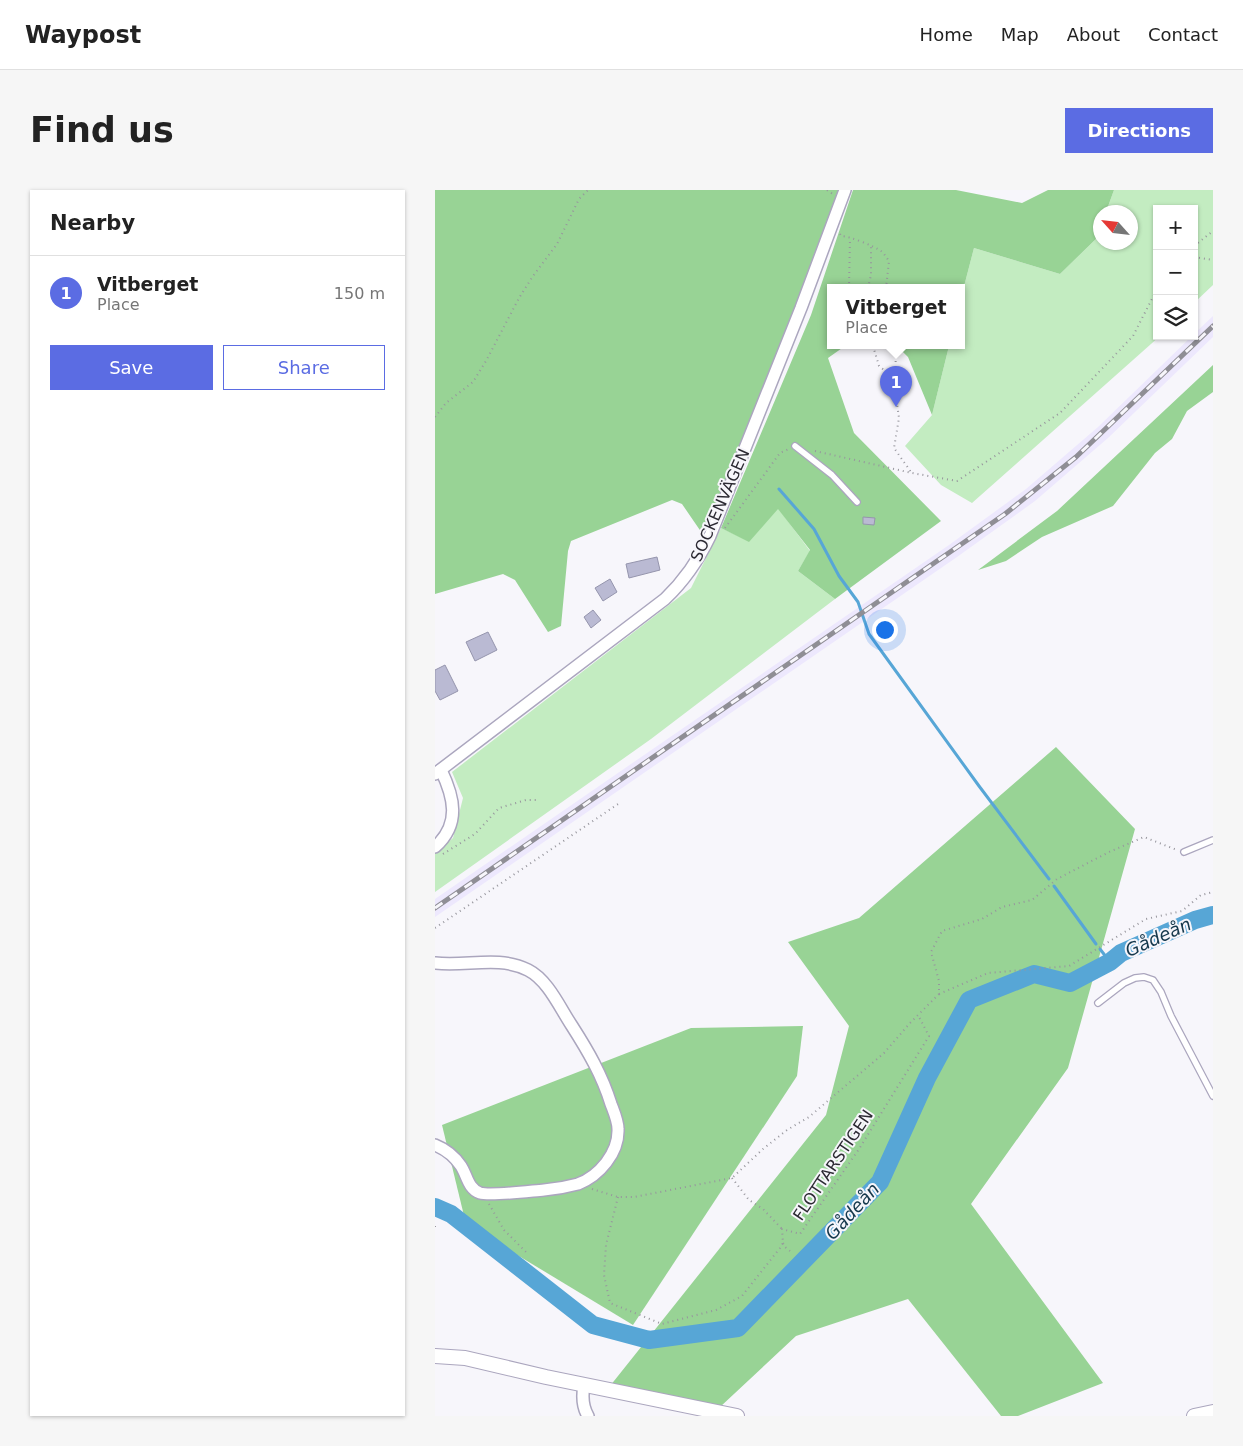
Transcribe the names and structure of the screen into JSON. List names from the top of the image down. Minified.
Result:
{"streets":{"street":["SOCKENVÄGEN"],"path":["FLOTTARSTIGEN"]},"water":["Gådeån"],"north":"top left","page":{"header":"Waypost","nav":["Home","Map","About","Contact"],"buttons":["Directions",["Save","Share"]],"title":"Find us","heading":"Nearby","map_buttons":["+","−"],"list":[{"mark":"1","name":"Vitberget","note":"Place","value":"150 m"}],"popup":["Vitberget","Place"],"pins":"1"}}
